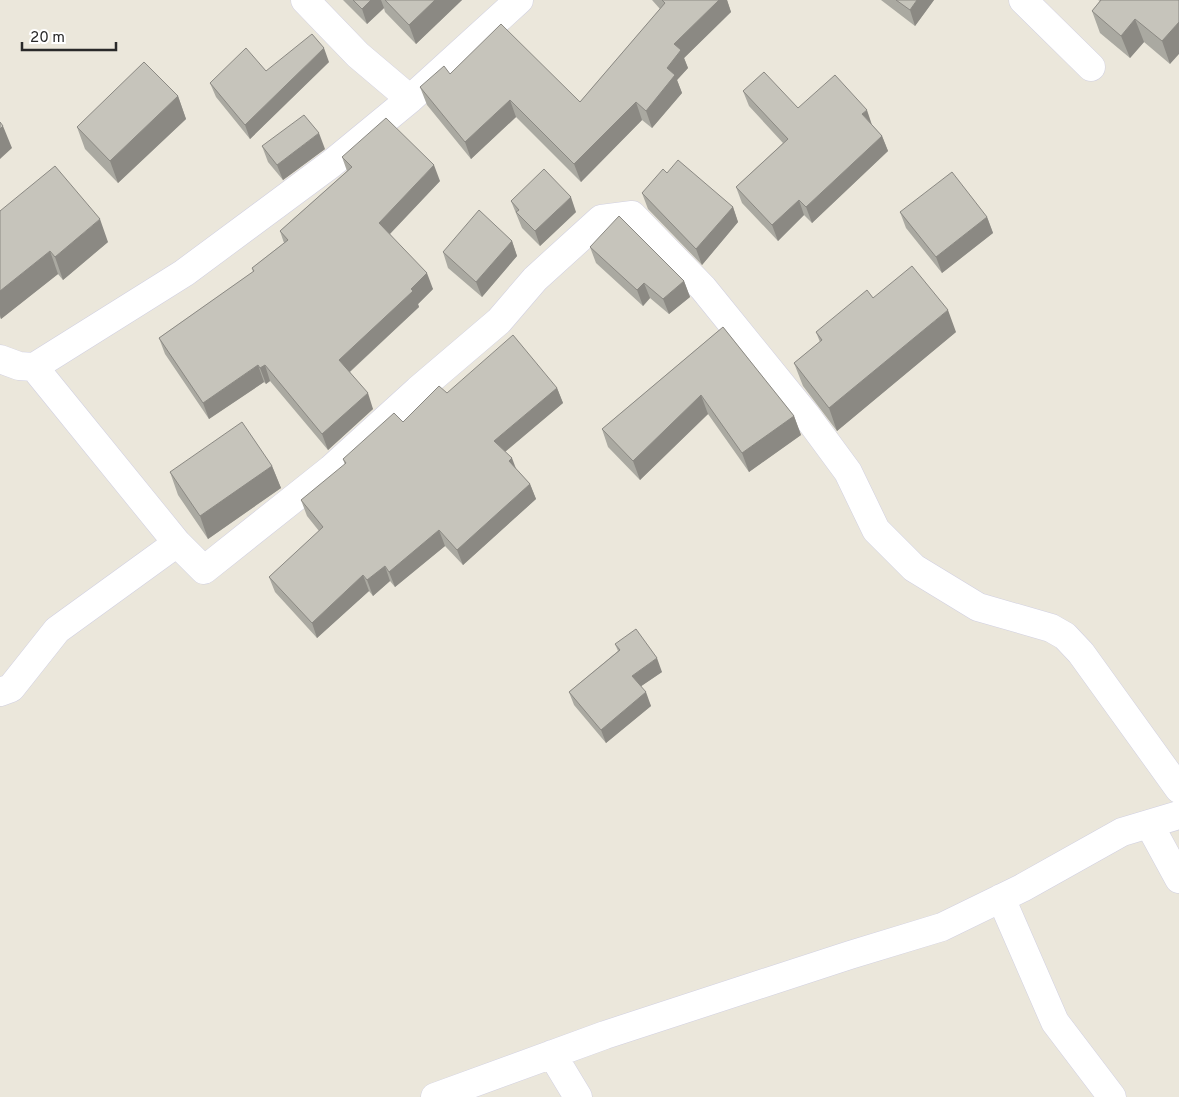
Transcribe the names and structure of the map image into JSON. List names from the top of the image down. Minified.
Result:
{"scale_bar":"20 m"}
